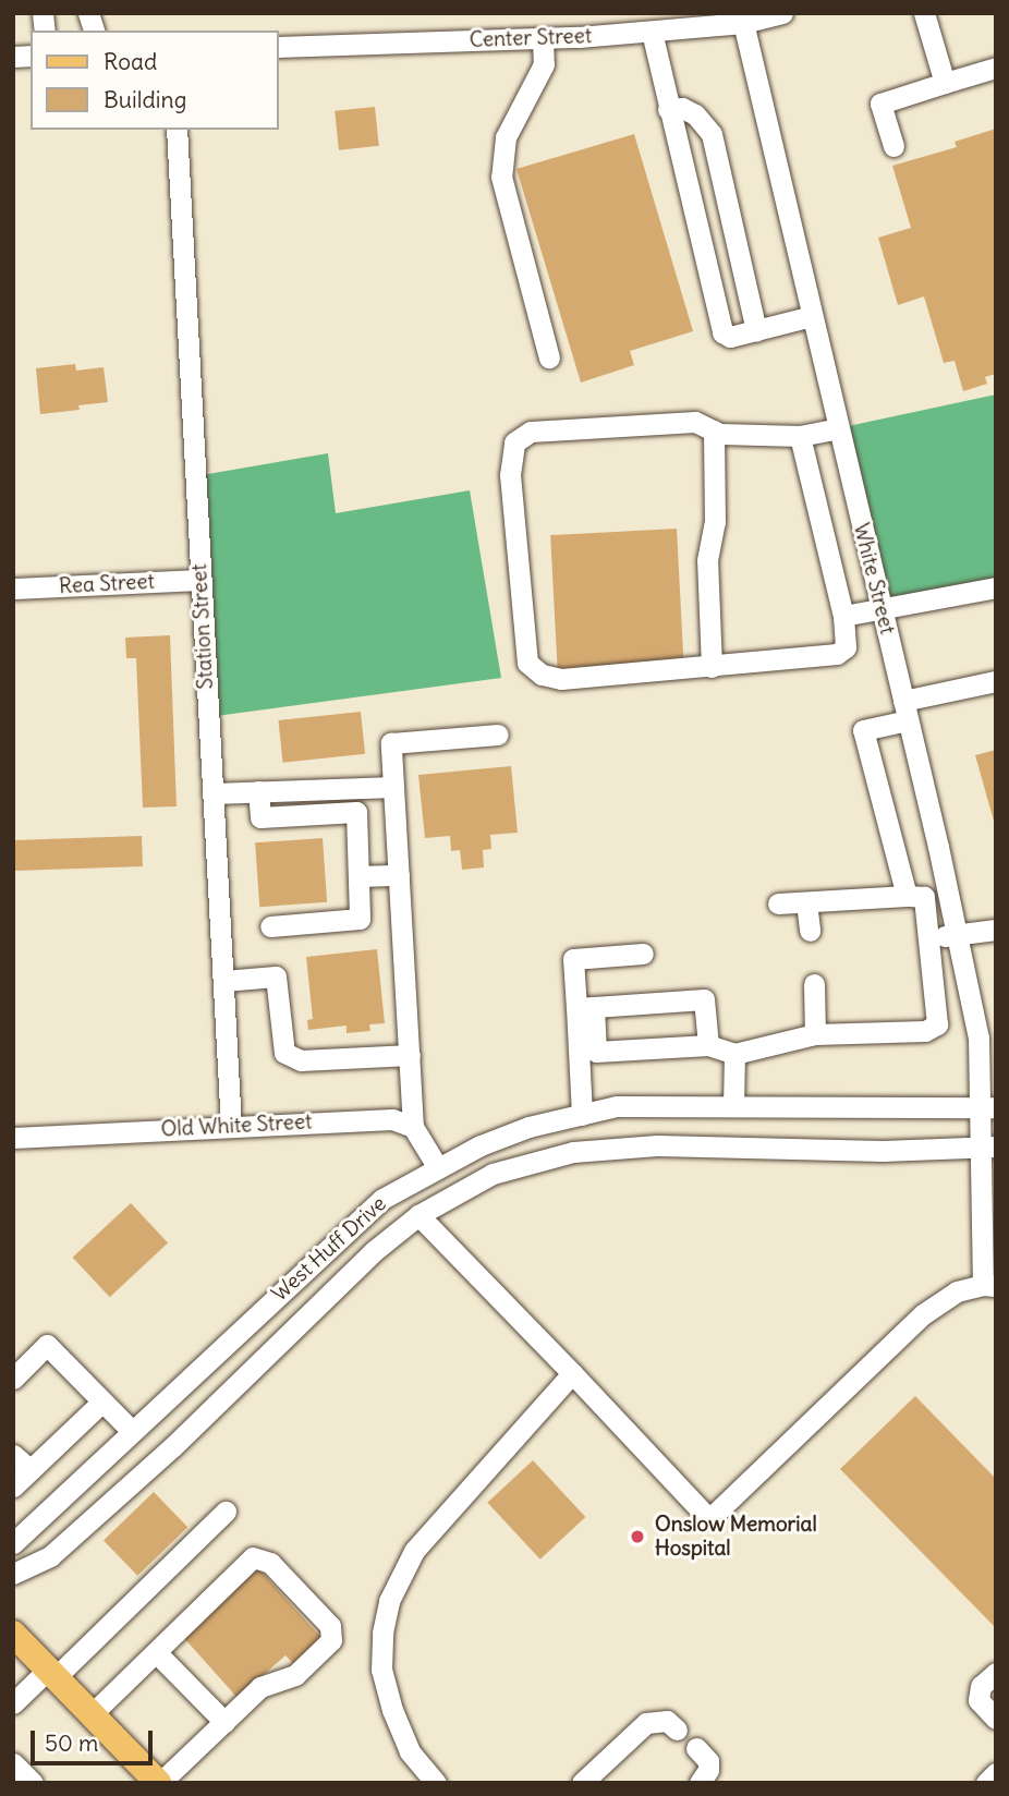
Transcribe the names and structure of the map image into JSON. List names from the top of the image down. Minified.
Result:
{"streets":{"street":["Center Street","White Street","Rea Street","Station Street","Old White Street","West Huff Drive"]},"crossings":[["Center Street","White Street"],["White Street","West Huff Drive"],["Rea Street","Station Street"],["Station Street","Old White Street"]],"places":["Onslow Memorial Hospital"],"legend":["Road","Building"],"scale_bar":"50 m"}
